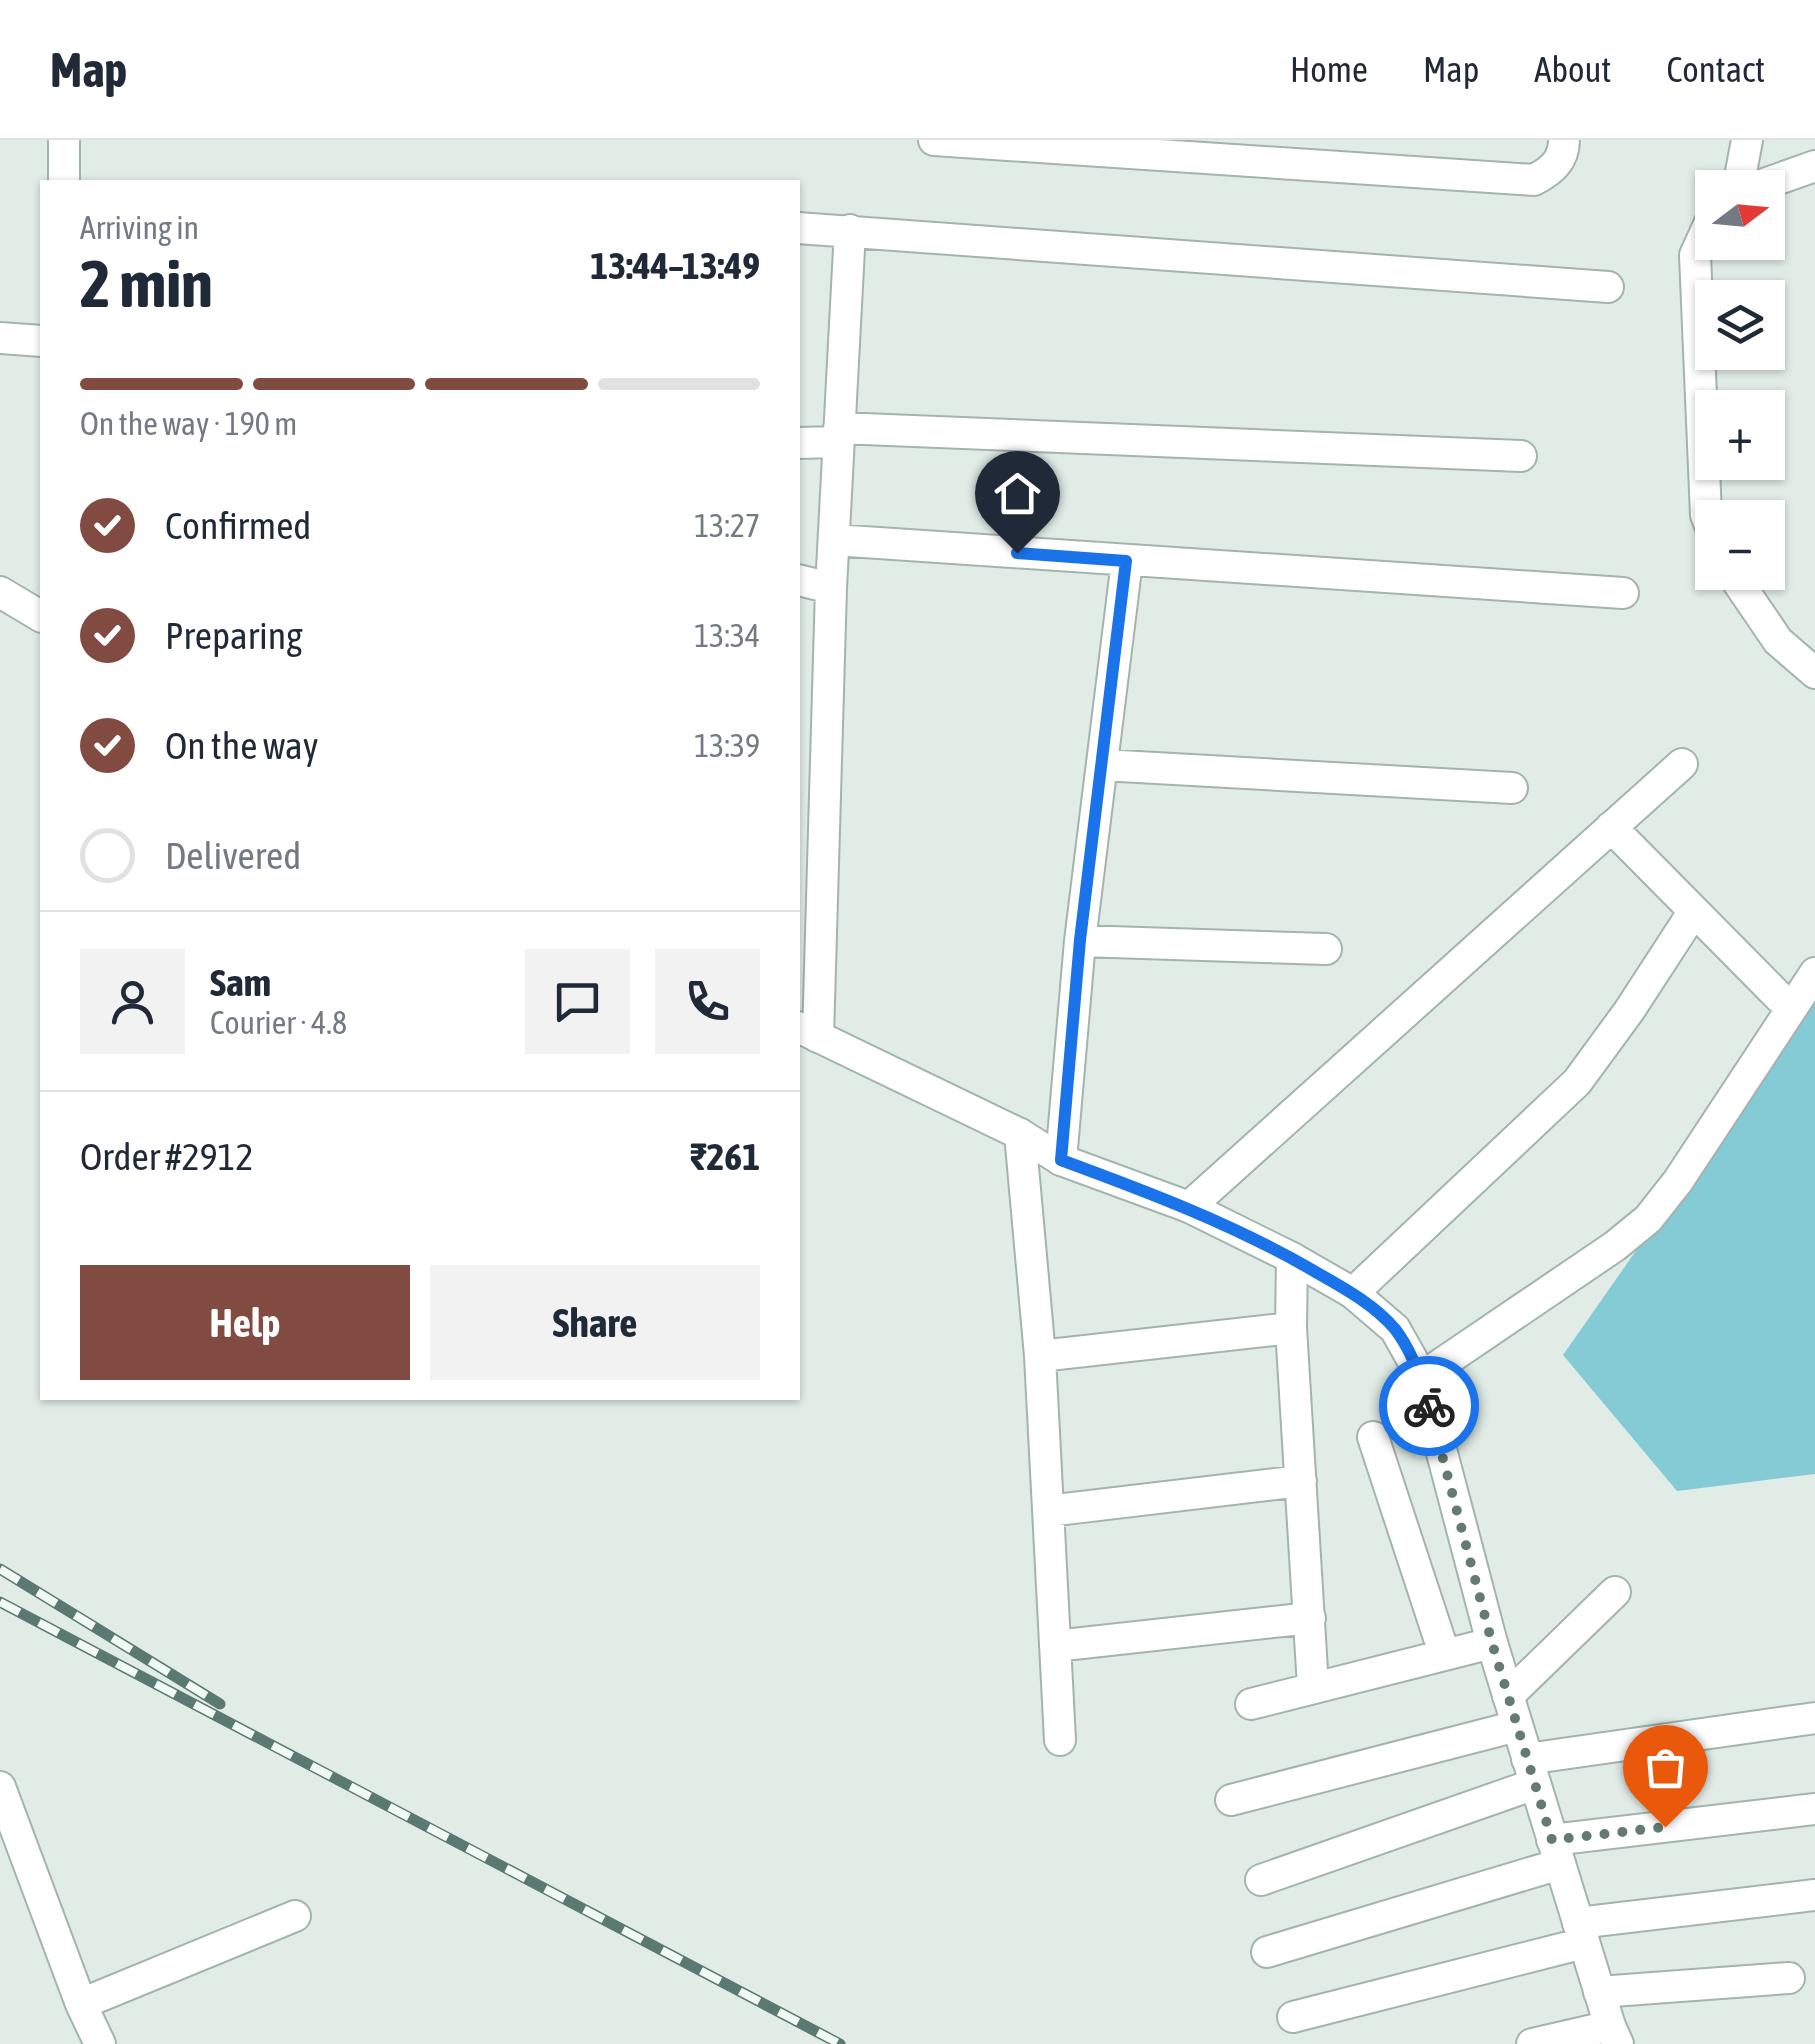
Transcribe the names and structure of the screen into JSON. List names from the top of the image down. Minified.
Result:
{"north":"right","page":{"header":"Map","nav":["Home","Map","About","Contact"],"map_buttons":["+","−"],"heading":["2 min","Arriving in","13:44–13:49"],"panel":["Sam","Courier · 4.8","Order #2912","₹261"],"bar":"On the way · 190 m","list":[["Confirmed","13:27"],["Preparing","13:34"],["On the way","13:39"],"Delivered"],"buttons":["Help","Share"]}}
